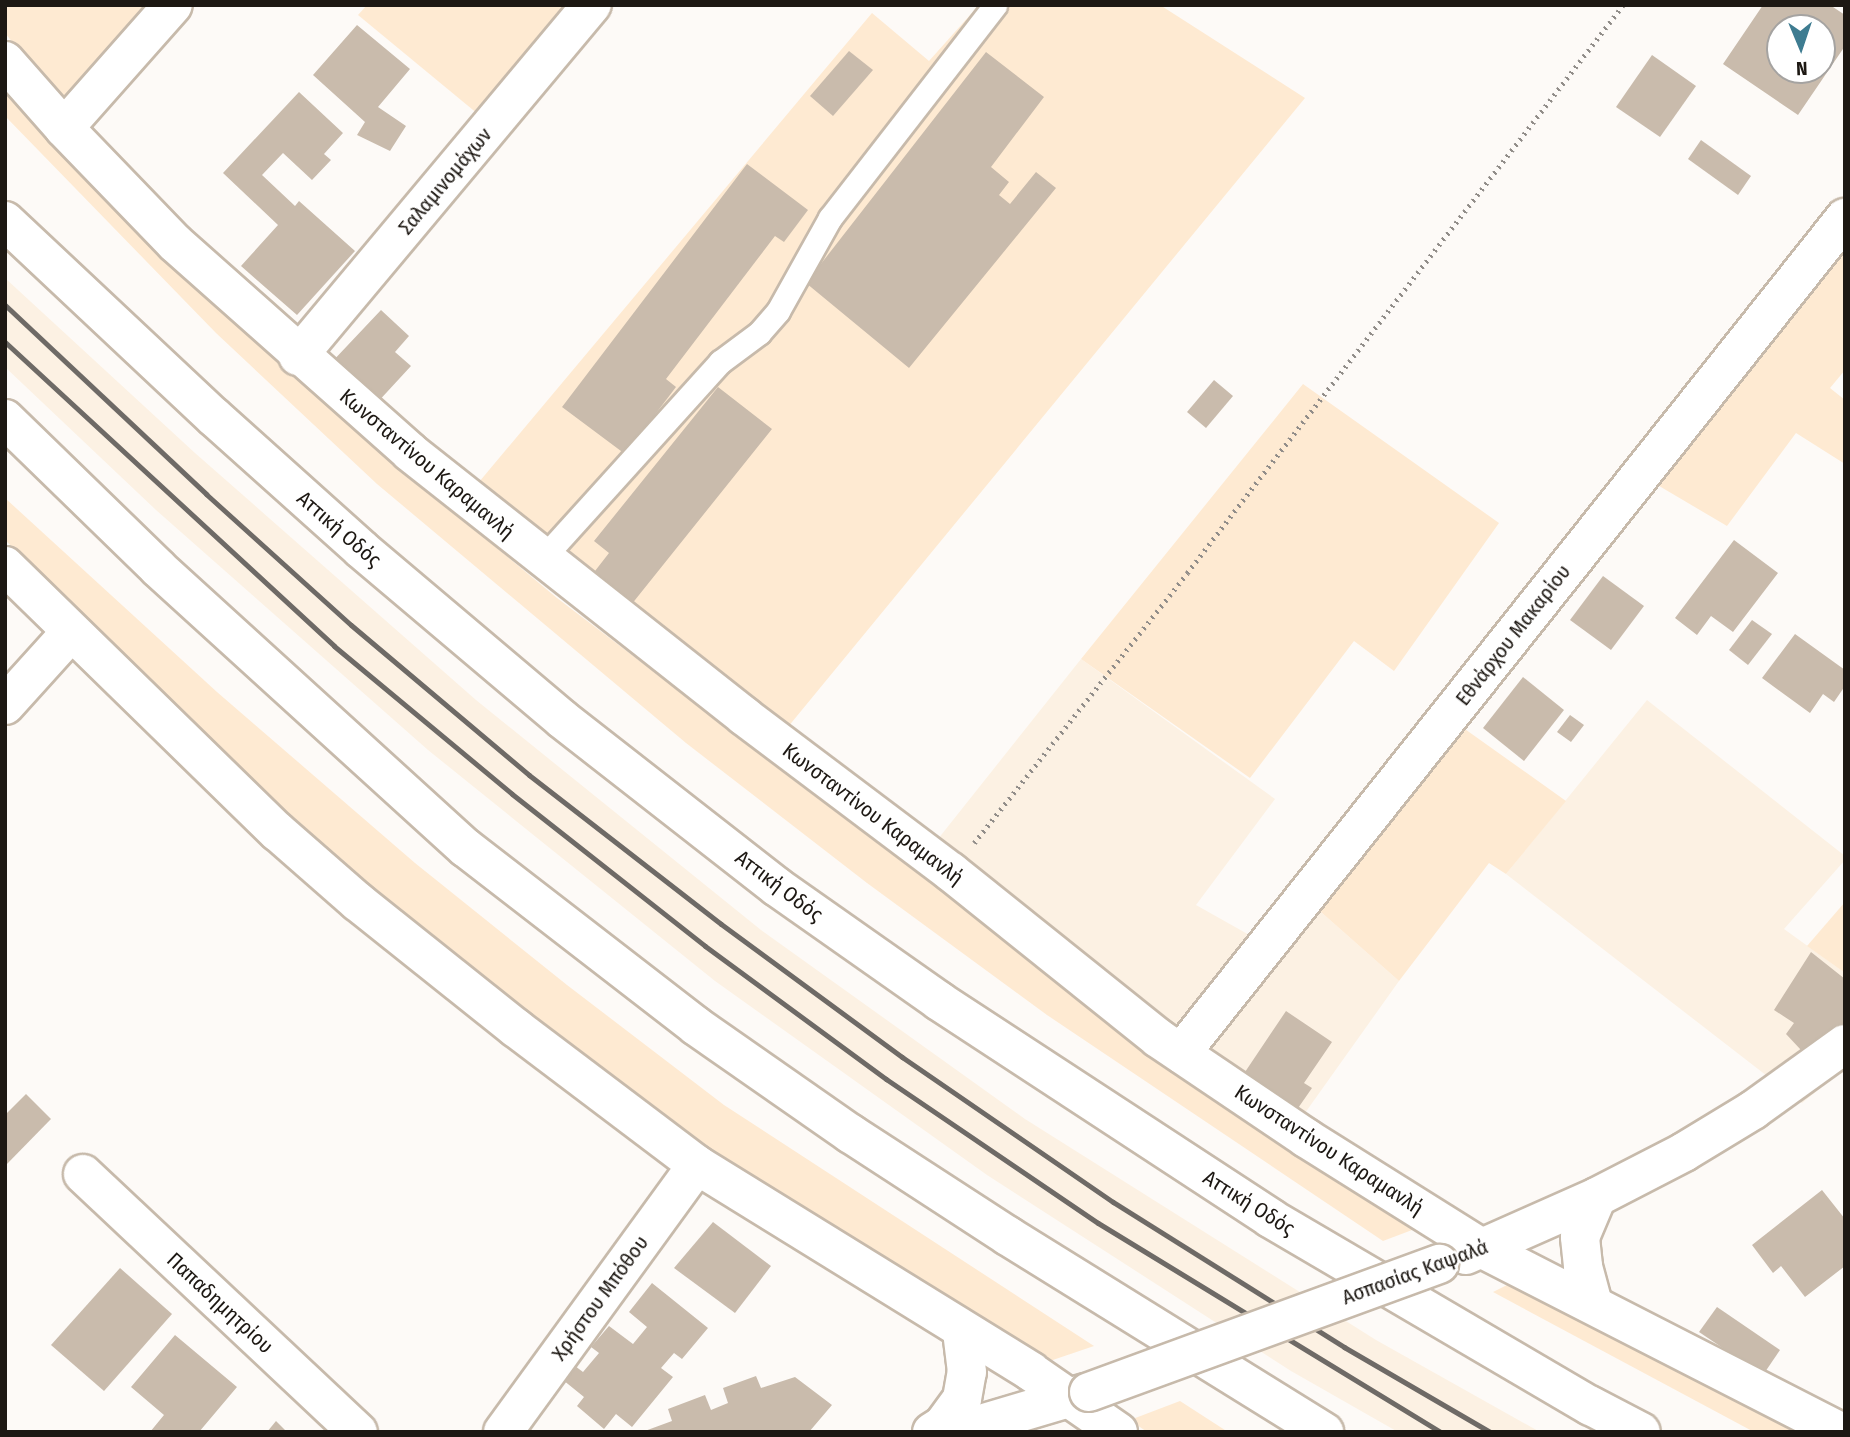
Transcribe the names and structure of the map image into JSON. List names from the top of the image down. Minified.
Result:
{"streets":{"main road":["Σαλαμινομάχων","Κωνσταντίνου Καραμανλή","Αττική Οδός","Εθνάρχου Μακαρίου","Ασπασίας Καψαλά","Χρήστου Μπόθου","Παπαδημητρίου"]},"crossings":[["Σαλαμινομάχων","Κωνσταντίνου Καραμανλή"],["Κωνσταντίνου Καραμανλή","Εθνάρχου Μακαρίου"],["Κωνσταντίνου Καραμανλή","Ασπασίας Καψαλά"]],"north":"bottom"}
